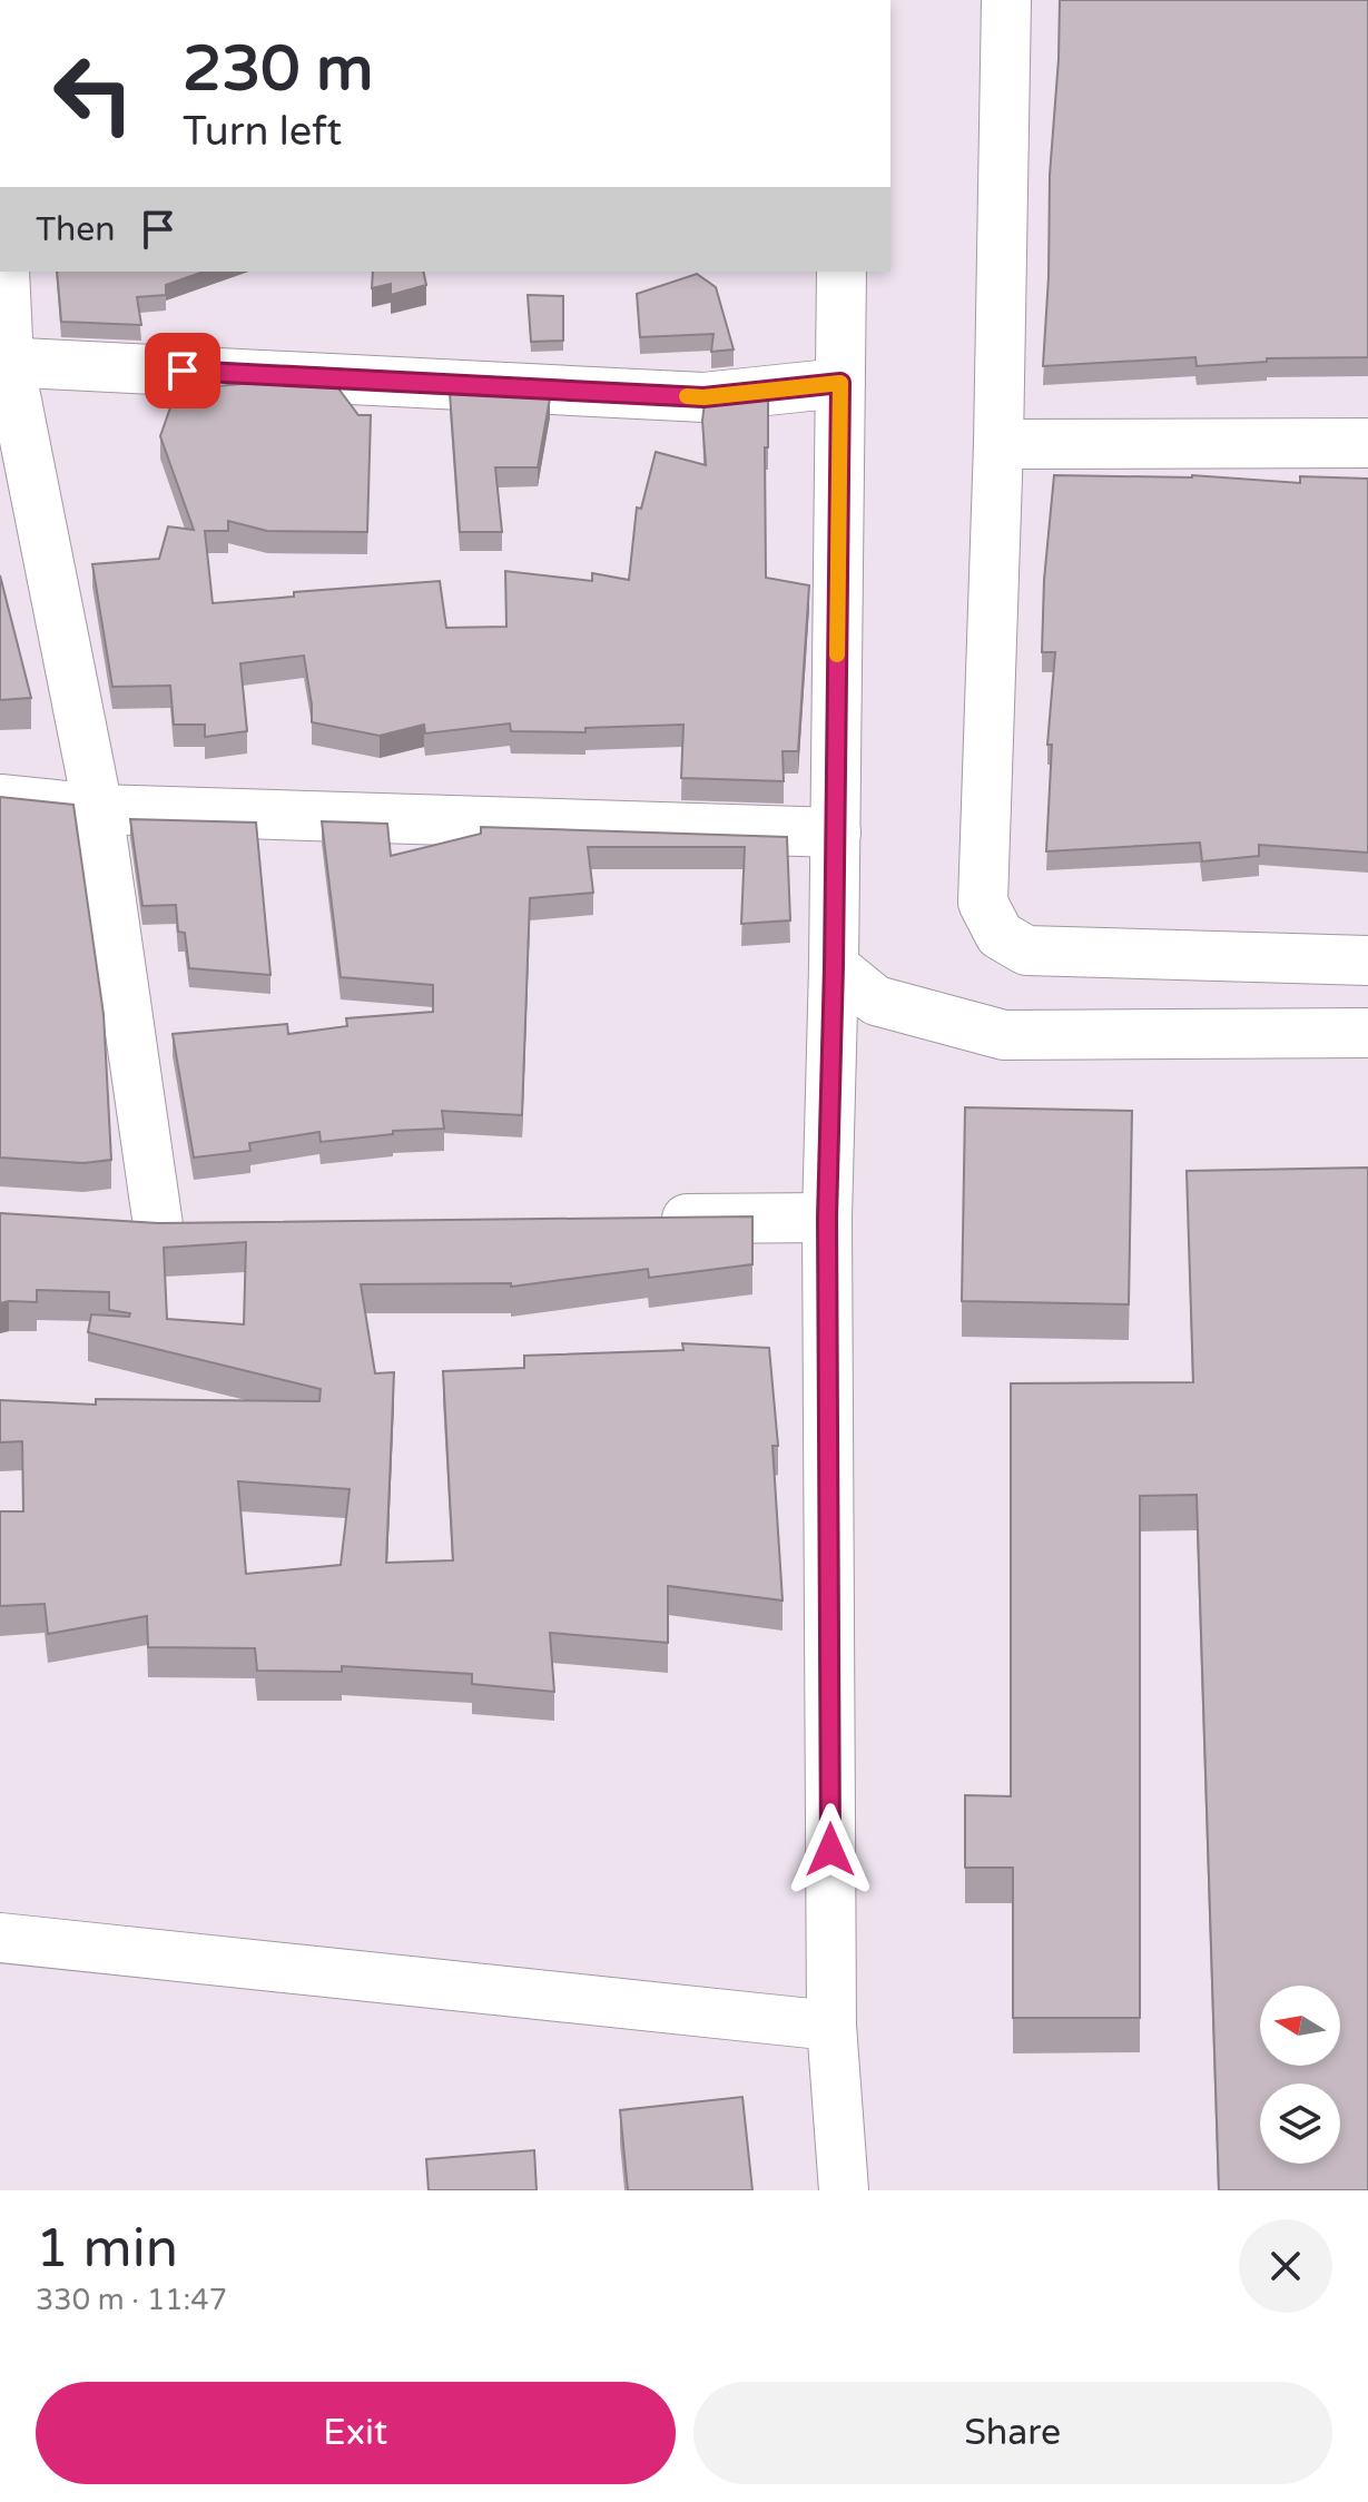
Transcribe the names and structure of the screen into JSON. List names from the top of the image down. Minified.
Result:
{"north":"left","page":{"turn":["230 m","Turn left"],"then":"Then","heading":["1 min","330 m · 11:47"],"buttons":["Exit","Share"]}}
